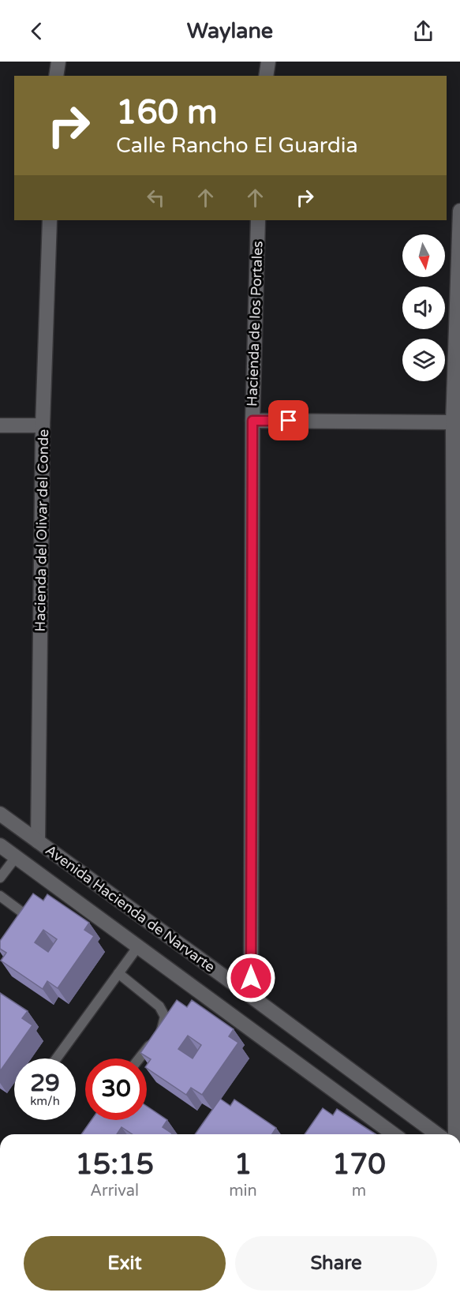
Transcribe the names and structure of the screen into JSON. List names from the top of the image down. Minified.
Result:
{"streets":{"street":["Hacienda de los Portales","Hacienda del Olivar del Conde","Avenida Hacienda de Narvarte"]},"crossings":[["Hacienda de los Portales","Avenida Hacienda de Narvarte"],["Hacienda del Olivar del Conde","Avenida Hacienda de Narvarte"]],"north":"bottom","page":{"header":"Waylane","turn":["160 m","Calle Rancho El Guardia"],"speed":"29 km/h","limit":"30","eta":["15:15","Arrival","1","min","170","m"],"buttons":["Exit","Share"]}}
